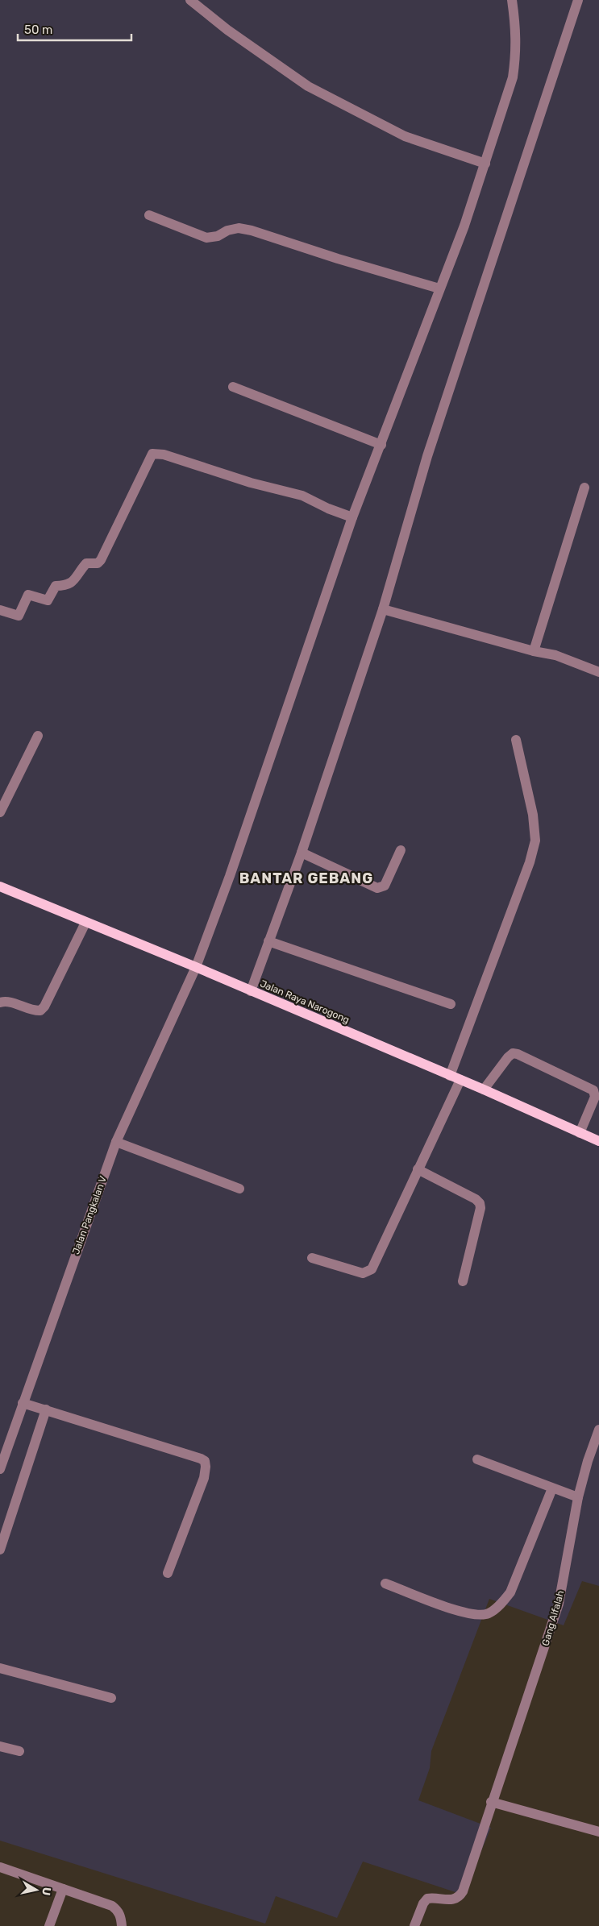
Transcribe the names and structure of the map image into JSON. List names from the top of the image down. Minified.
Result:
{"streets":{"main road":["Jalan Raya Narogong"],"street":["Jalan Pangkalan V","Gang Alfalah"]},"crossings":[["Jalan Raya Narogong","Jalan Pangkalan V"]],"districts":["BANTAR GEBANG"],"scale_bar":"50 m","north":"right"}
